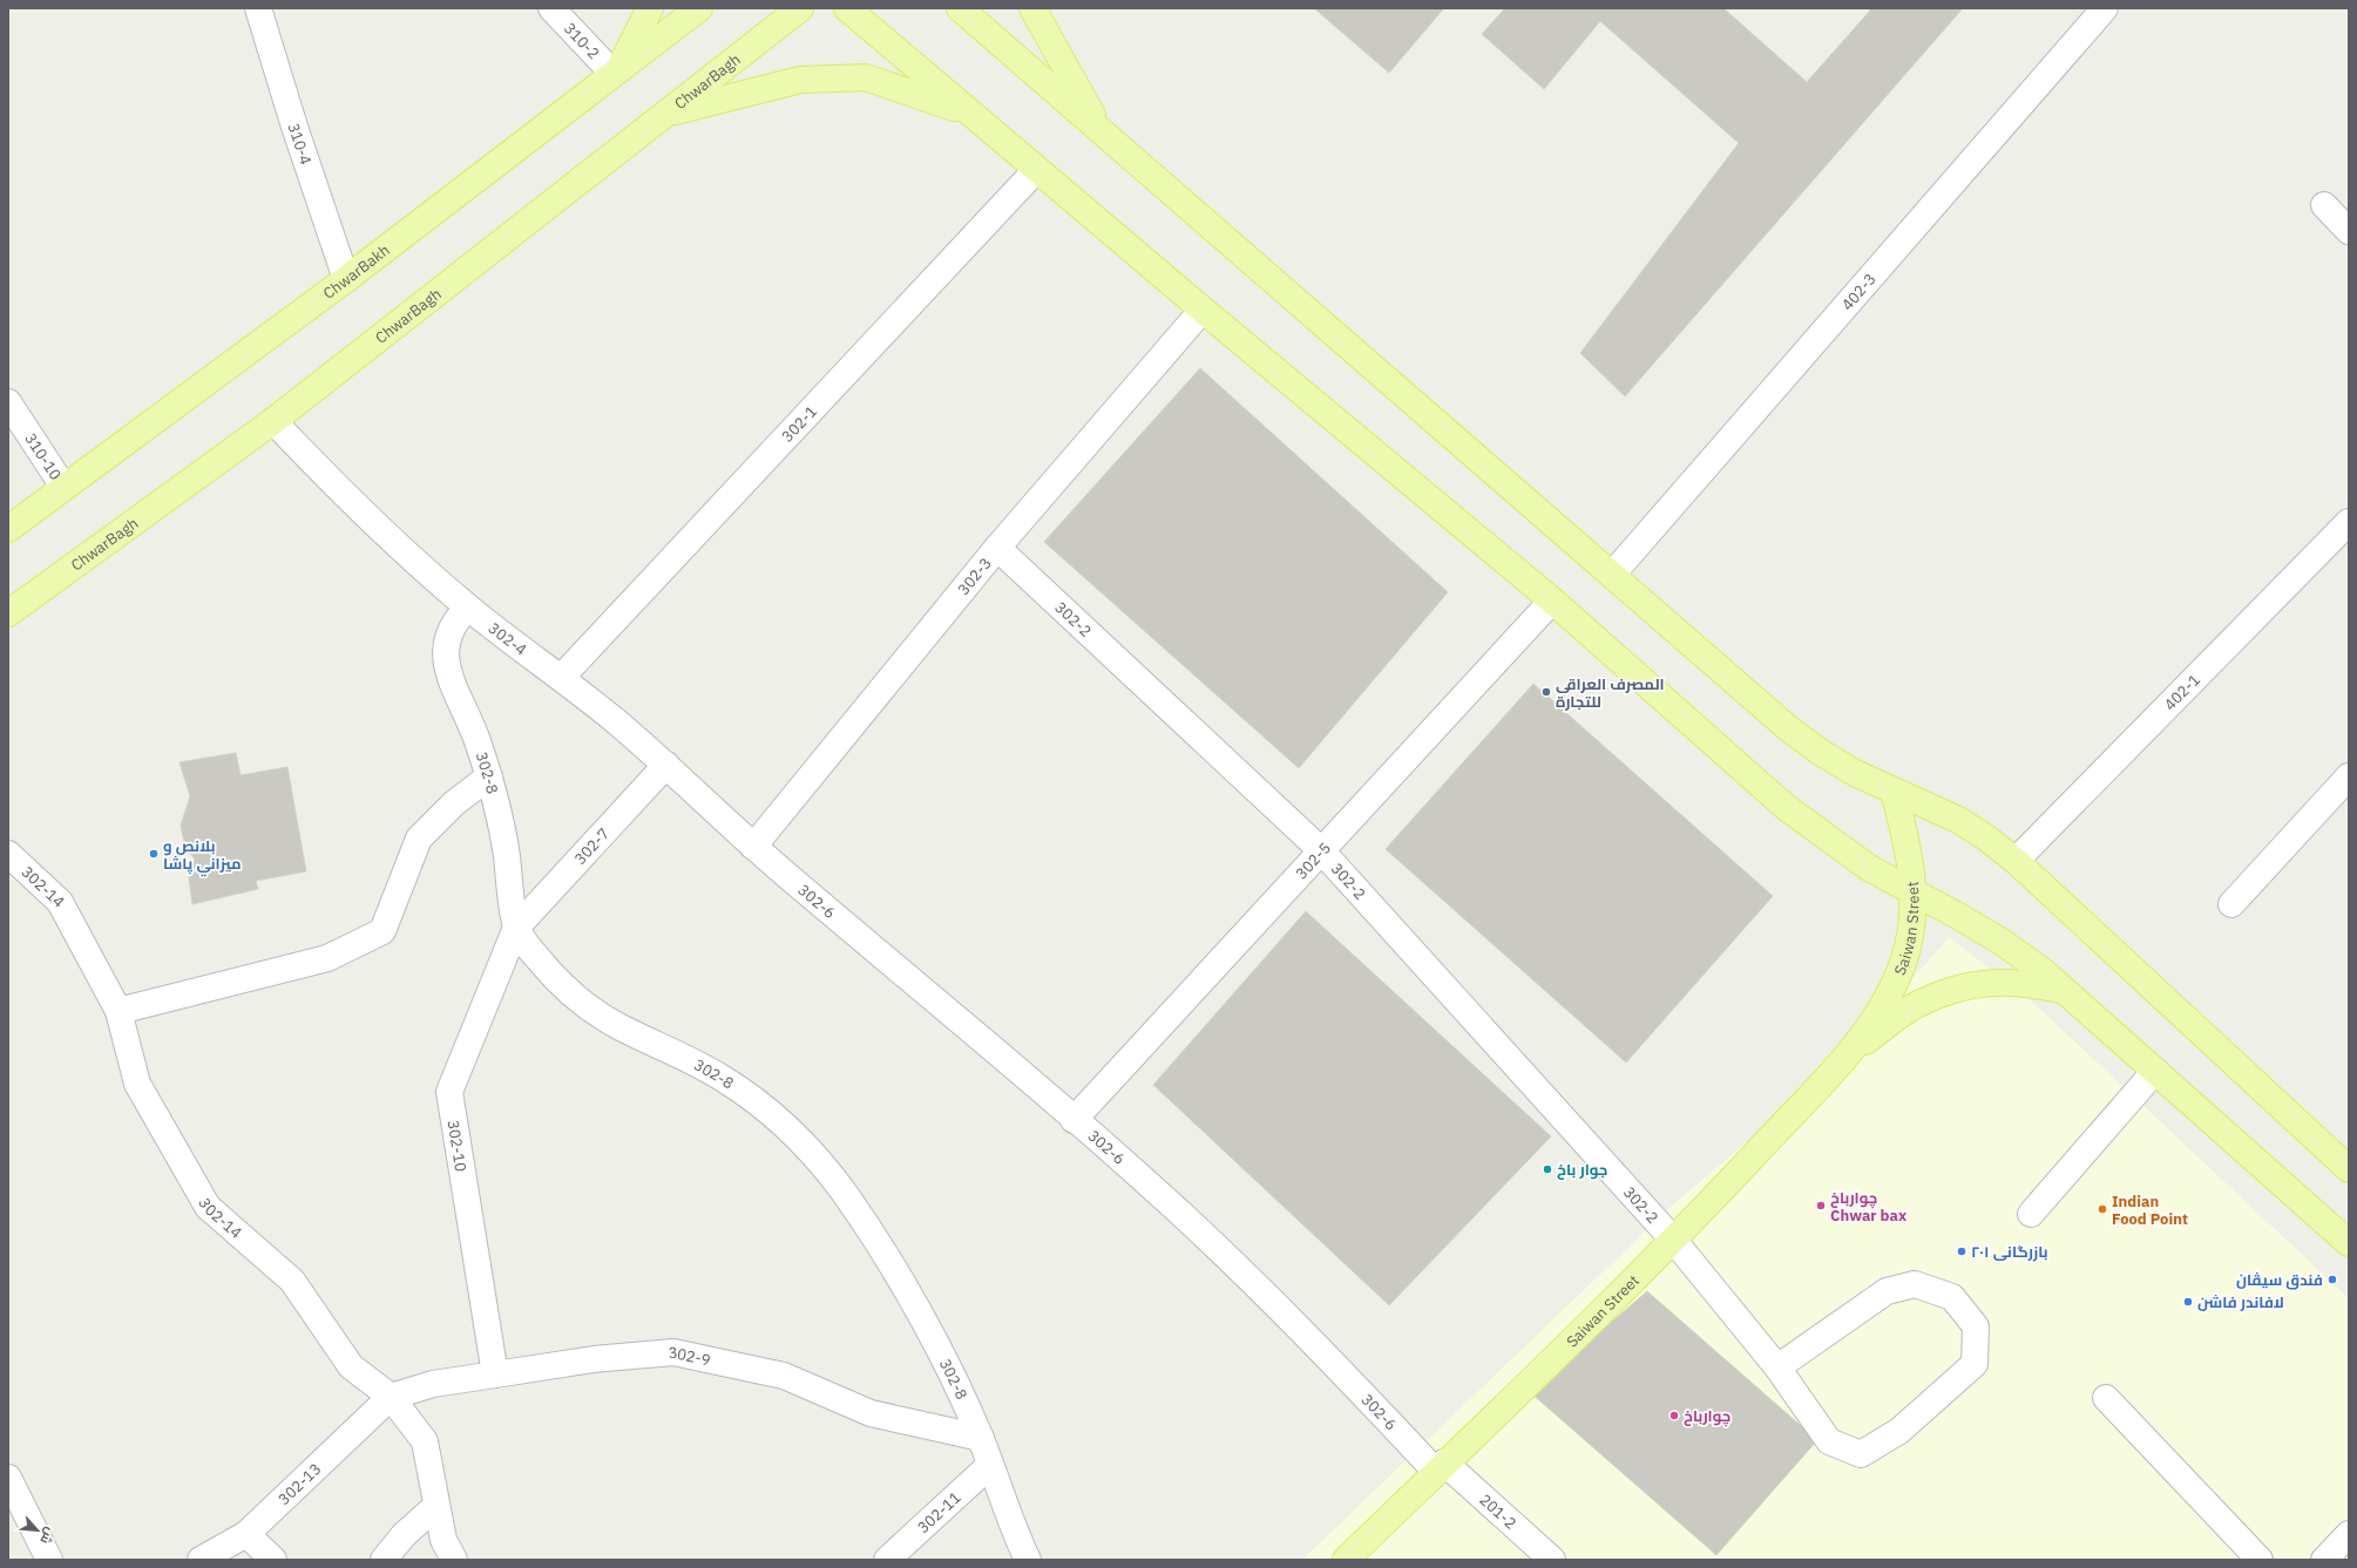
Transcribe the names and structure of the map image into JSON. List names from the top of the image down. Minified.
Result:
{"streets":{"main road":["ChwarBagh","ChwarBakh","Saiwan Street"],"street":["310-2","310-4","402-3","302-1","310-10","302-3","302-2","302-4","402-1","302-8","302-7","302-5","302-14","302-6","302-10","302-9","302-13","302-11","201-2"]},"crossings":[["310-2","ChwarBakh"],["ChwarBagh","302-4"],["310-4","ChwarBakh"],["ChwarBakh","310-10"],["302-1","302-4"],["302-3","302-2"],["302-3","302-4"],["302-3","302-6"],["302-2","302-5"],["302-2","Saiwan Street"],["302-4","302-8"],["302-4","302-7"],["302-4","302-6"],["302-8","302-7"],["302-8","302-10"],["302-8","302-9"],["302-8","302-11"],["302-7","302-10"],["302-5","302-6"],["302-14","302-9"],["302-14","302-13"],["302-6","Saiwan Street"],["302-6","201-2"],["Saiwan Street","201-2"],["302-10","302-9"],["302-9","302-13"]],"places":["المصرف العراقي للتجارة","بلانص و ميزاني پاشا","جوار باخ","چوارباخ Chwar bax","Indian Food Point","بازرگانی ٢٠١","فندق سيڤان","لافاندر فاشن","چوارباخ"],"north":"bottom right"}
